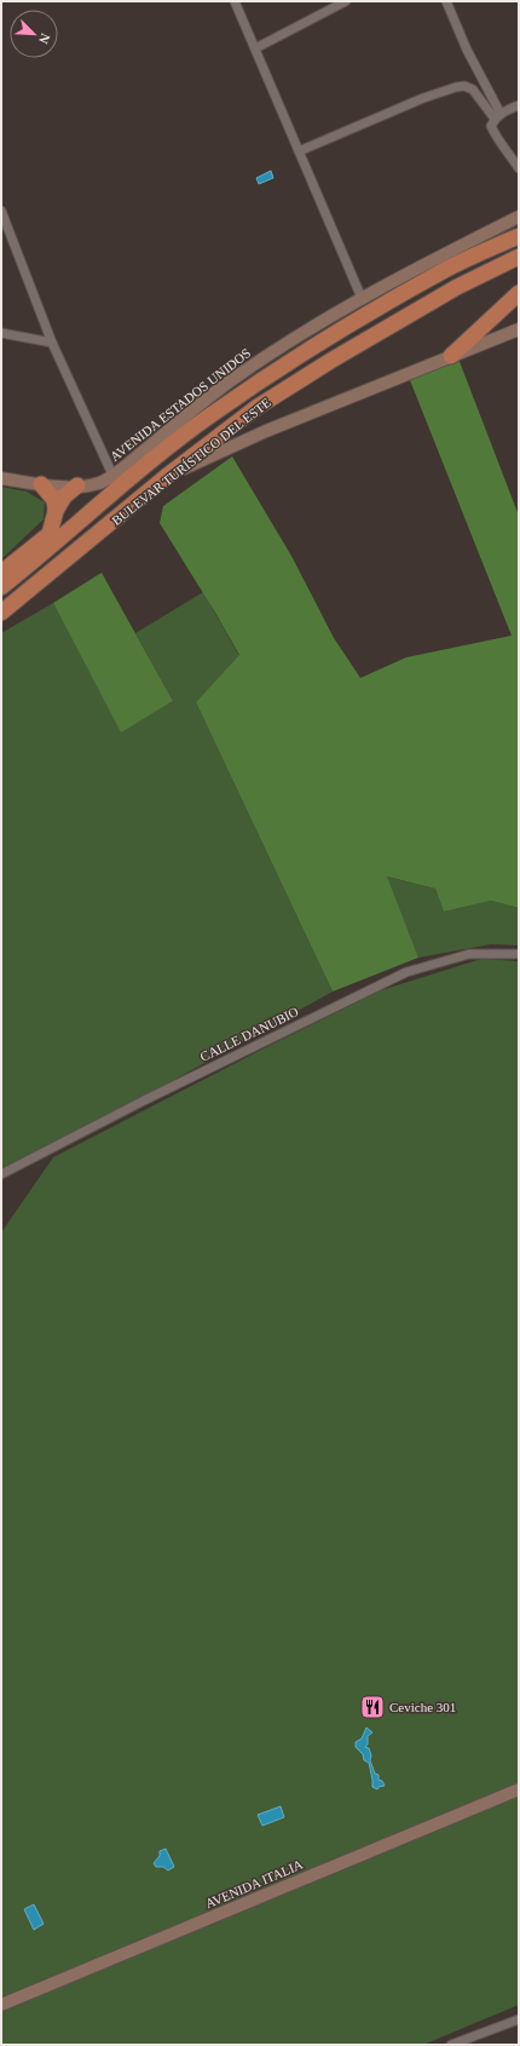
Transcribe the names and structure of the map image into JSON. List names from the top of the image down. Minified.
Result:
{"streets":{"highway":["BULEVAR TURÍSTICO DEL ESTE"],"street":["AVENIDA ESTADOS UNIDOS","CALLE DANUBIO","AVENIDA ITALIA"]},"places":{"restaurant":["Ceviche 301"]},"north":"bottom right"}
